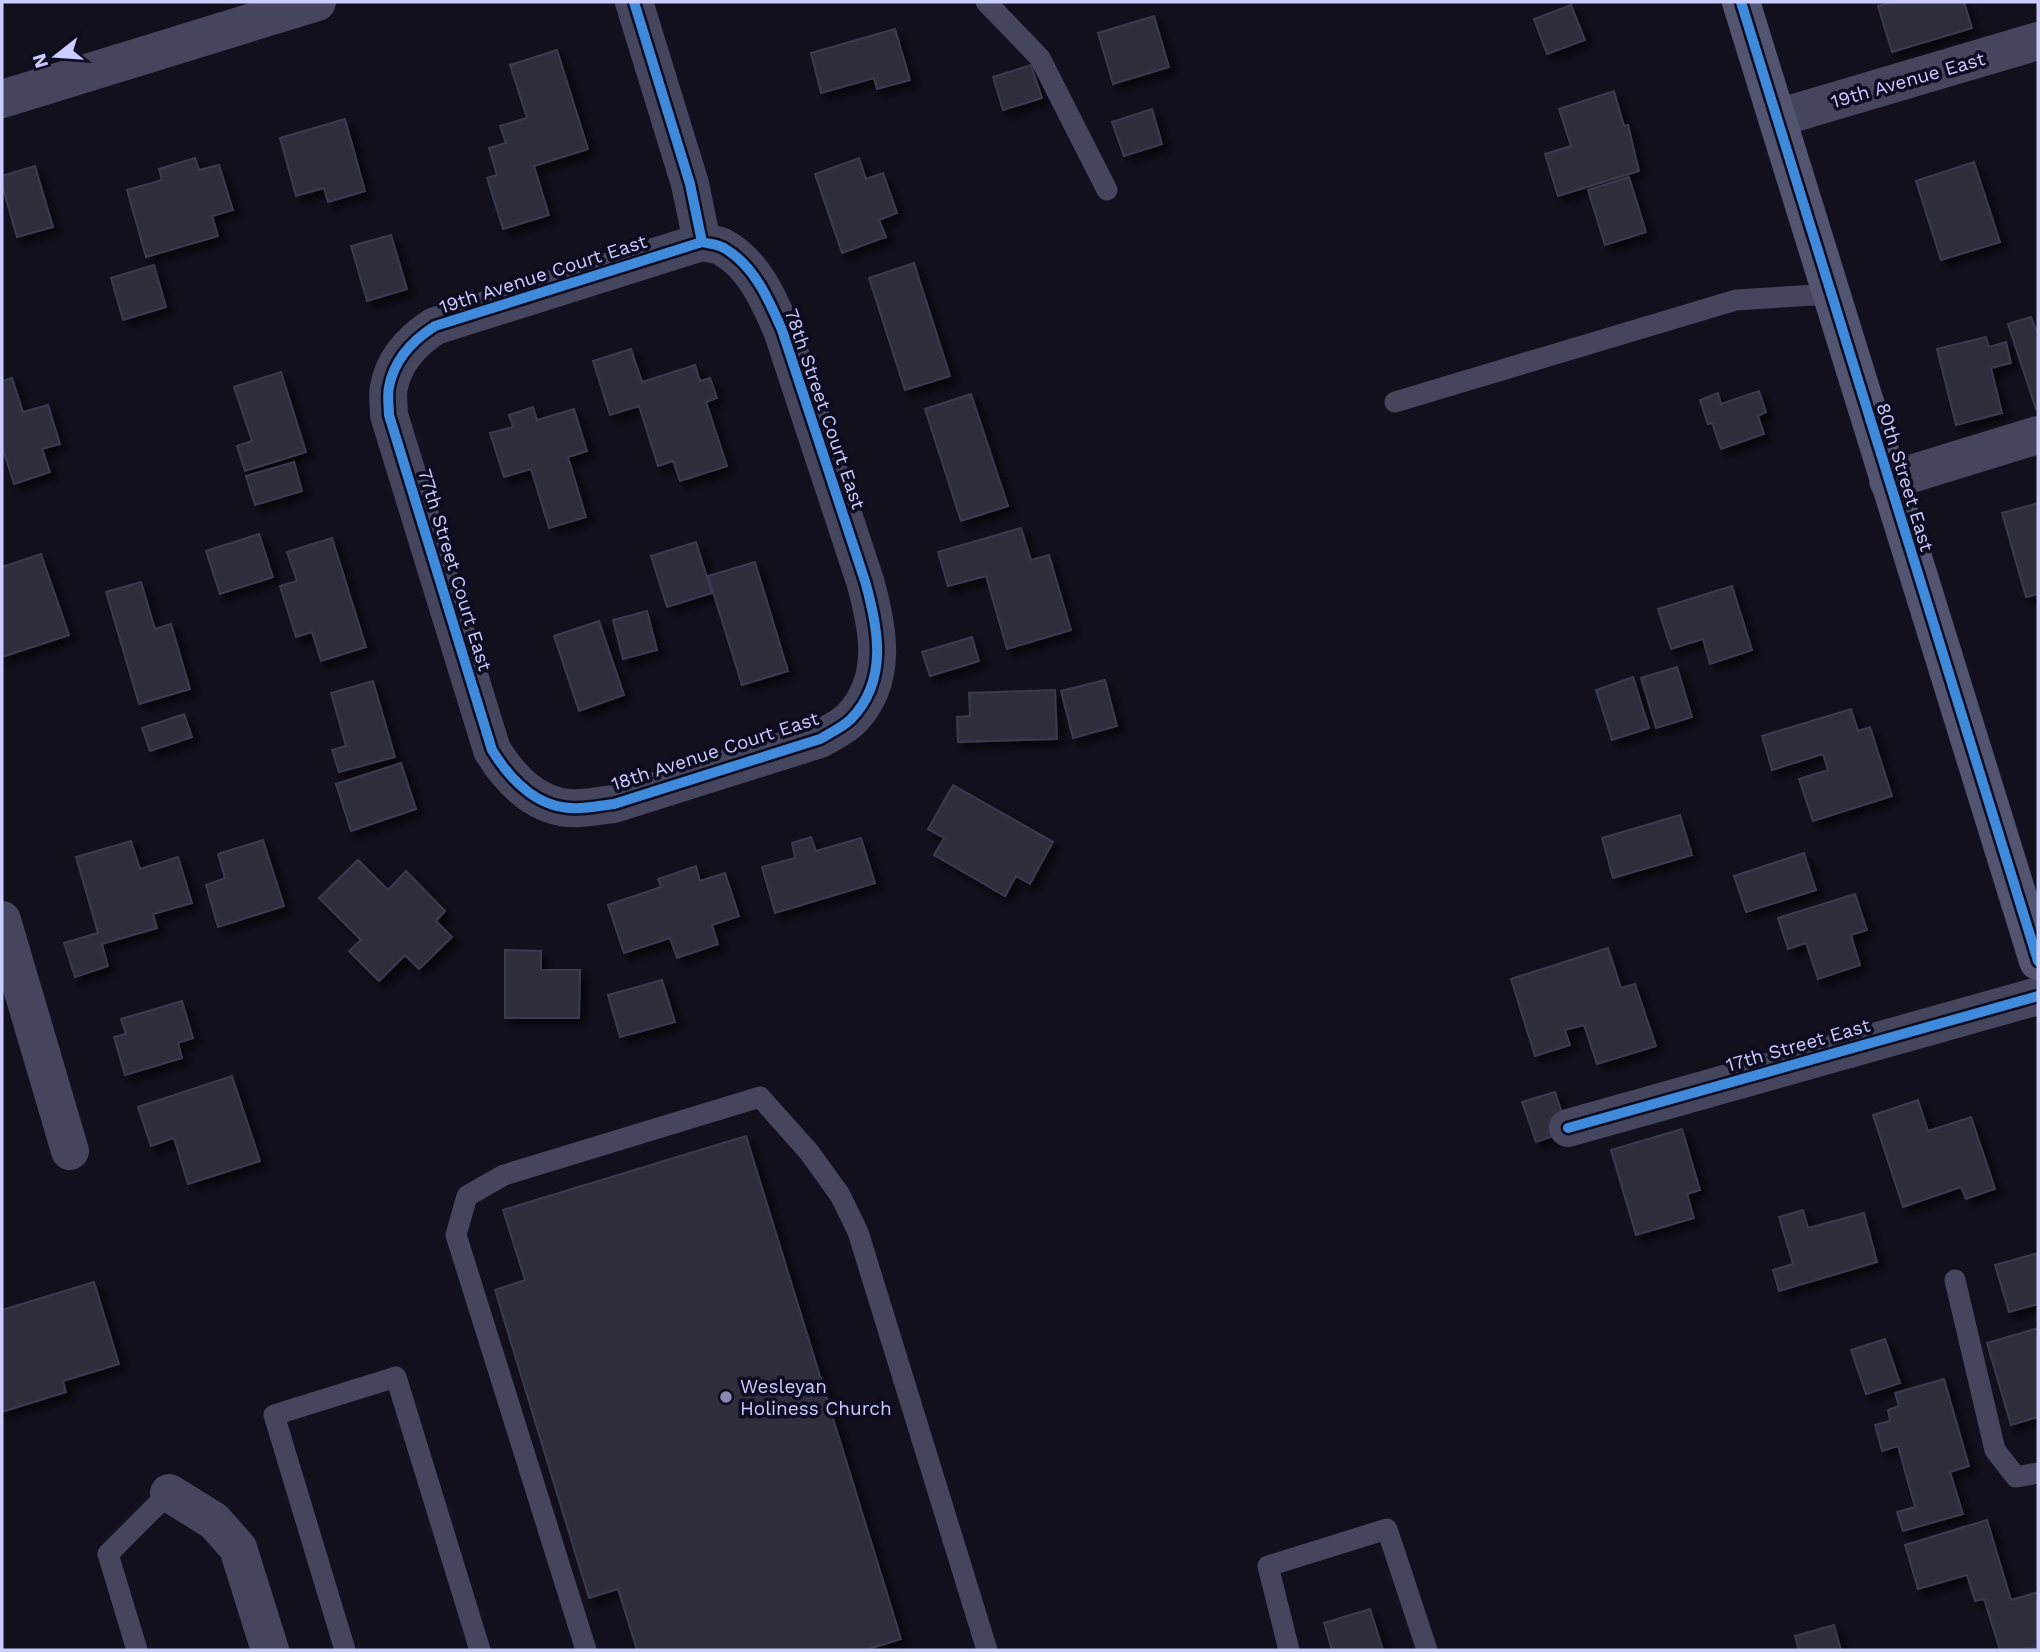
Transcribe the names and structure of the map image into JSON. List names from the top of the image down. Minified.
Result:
{"streets":{"street":["19th Avenue East","19th Avenue Court East","78th Street Court East","80th Street East","77th Street Court East","18th Avenue Court East","17th Street East"]},"crossings":[["19th Avenue East","80th Street East"],["19th Avenue Court East","78th Street Court East"],["19th Avenue Court East","77th Street Court East"],["78th Street Court East","18th Avenue Court East"],["77th Street Court East","18th Avenue Court East"]],"places":["Wesleyan Holiness Church"],"north":"left"}
